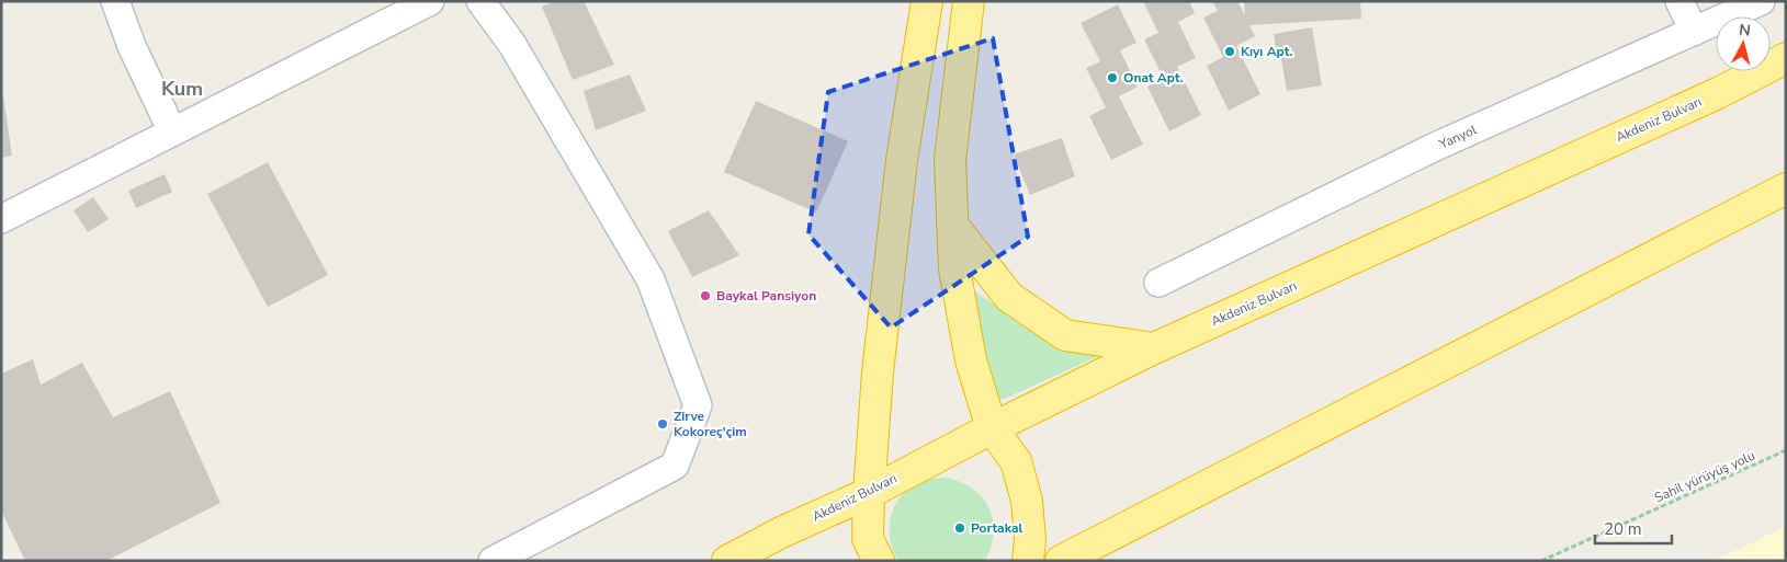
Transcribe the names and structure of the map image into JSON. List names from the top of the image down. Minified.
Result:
{"streets":{"highway":["Akdeniz Bulvarı"],"street":["Yanyol"],"path":["Sahil yürüyüş yolu"]},"districts":["Kum"],"places":["Kıyı Apt.","Onat Apt.","Baykal Pansiyon","Zirve Kokoreç'çim","Portakal"],"scale_bar":"20 m","north":"top"}
